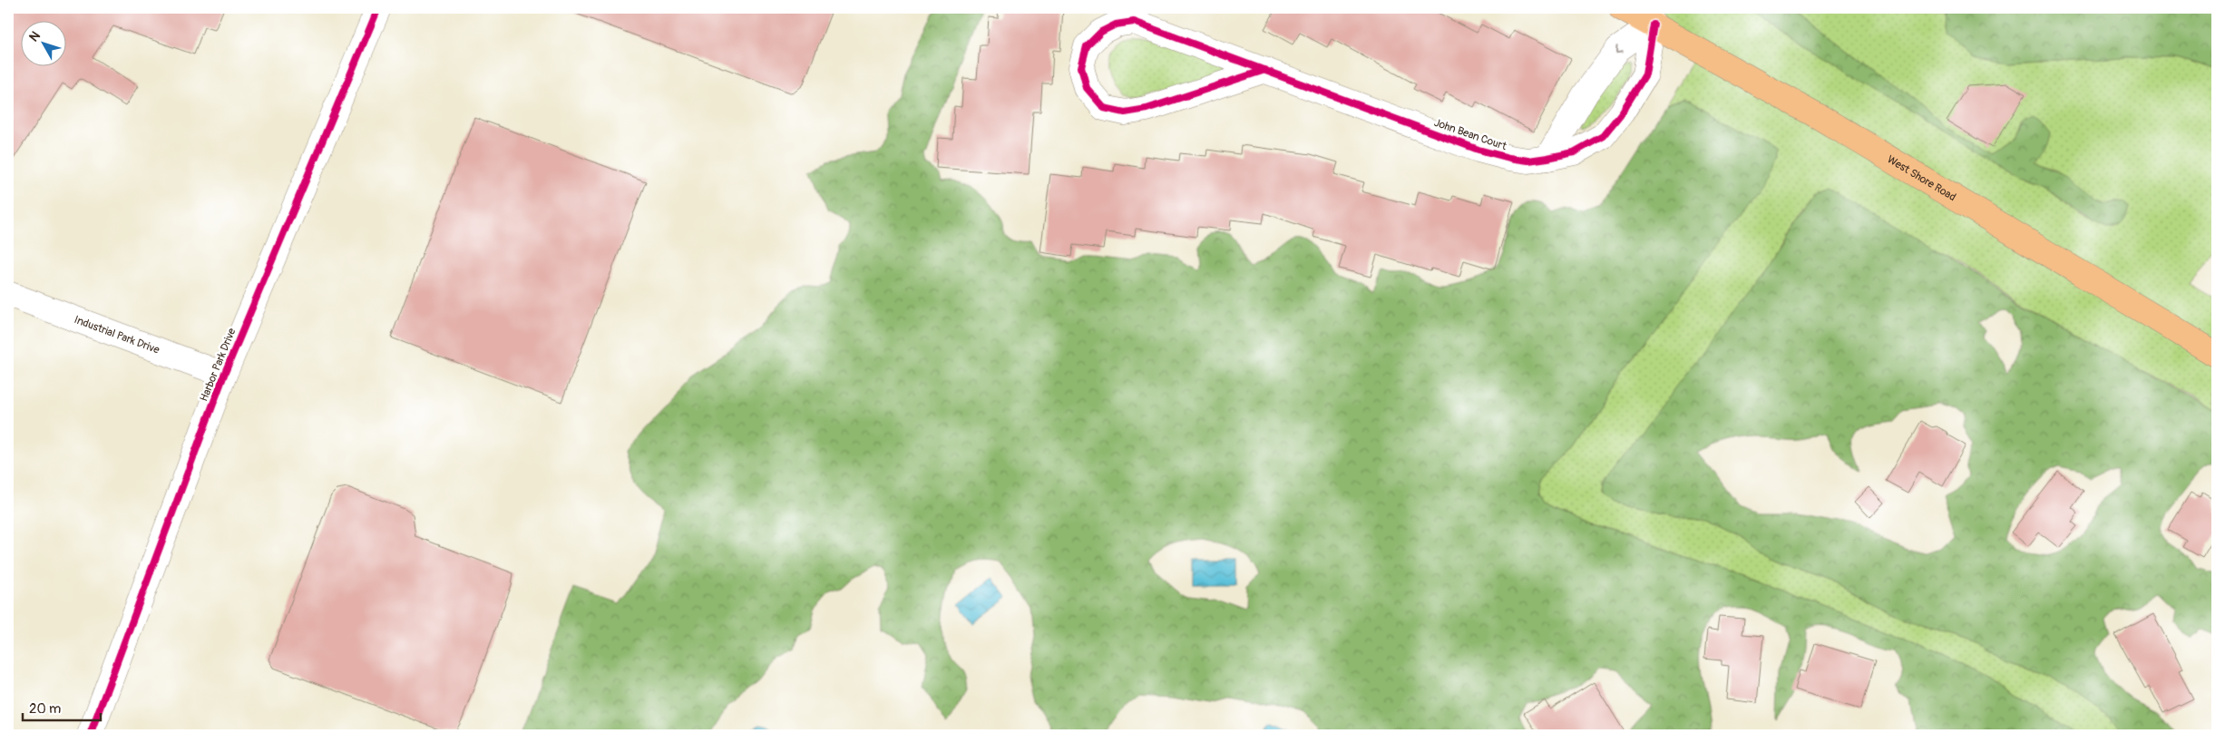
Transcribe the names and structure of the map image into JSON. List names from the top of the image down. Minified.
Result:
{"streets":{"main road":["West Shore Road"],"street":["John Bean Court","Industrial Park Drive","Harbor Park Drive"]},"crossings":[["John Bean Court","West Shore Road"],["Industrial Park Drive","Harbor Park Drive"]],"scale_bar":"20 m","north":"top left"}
